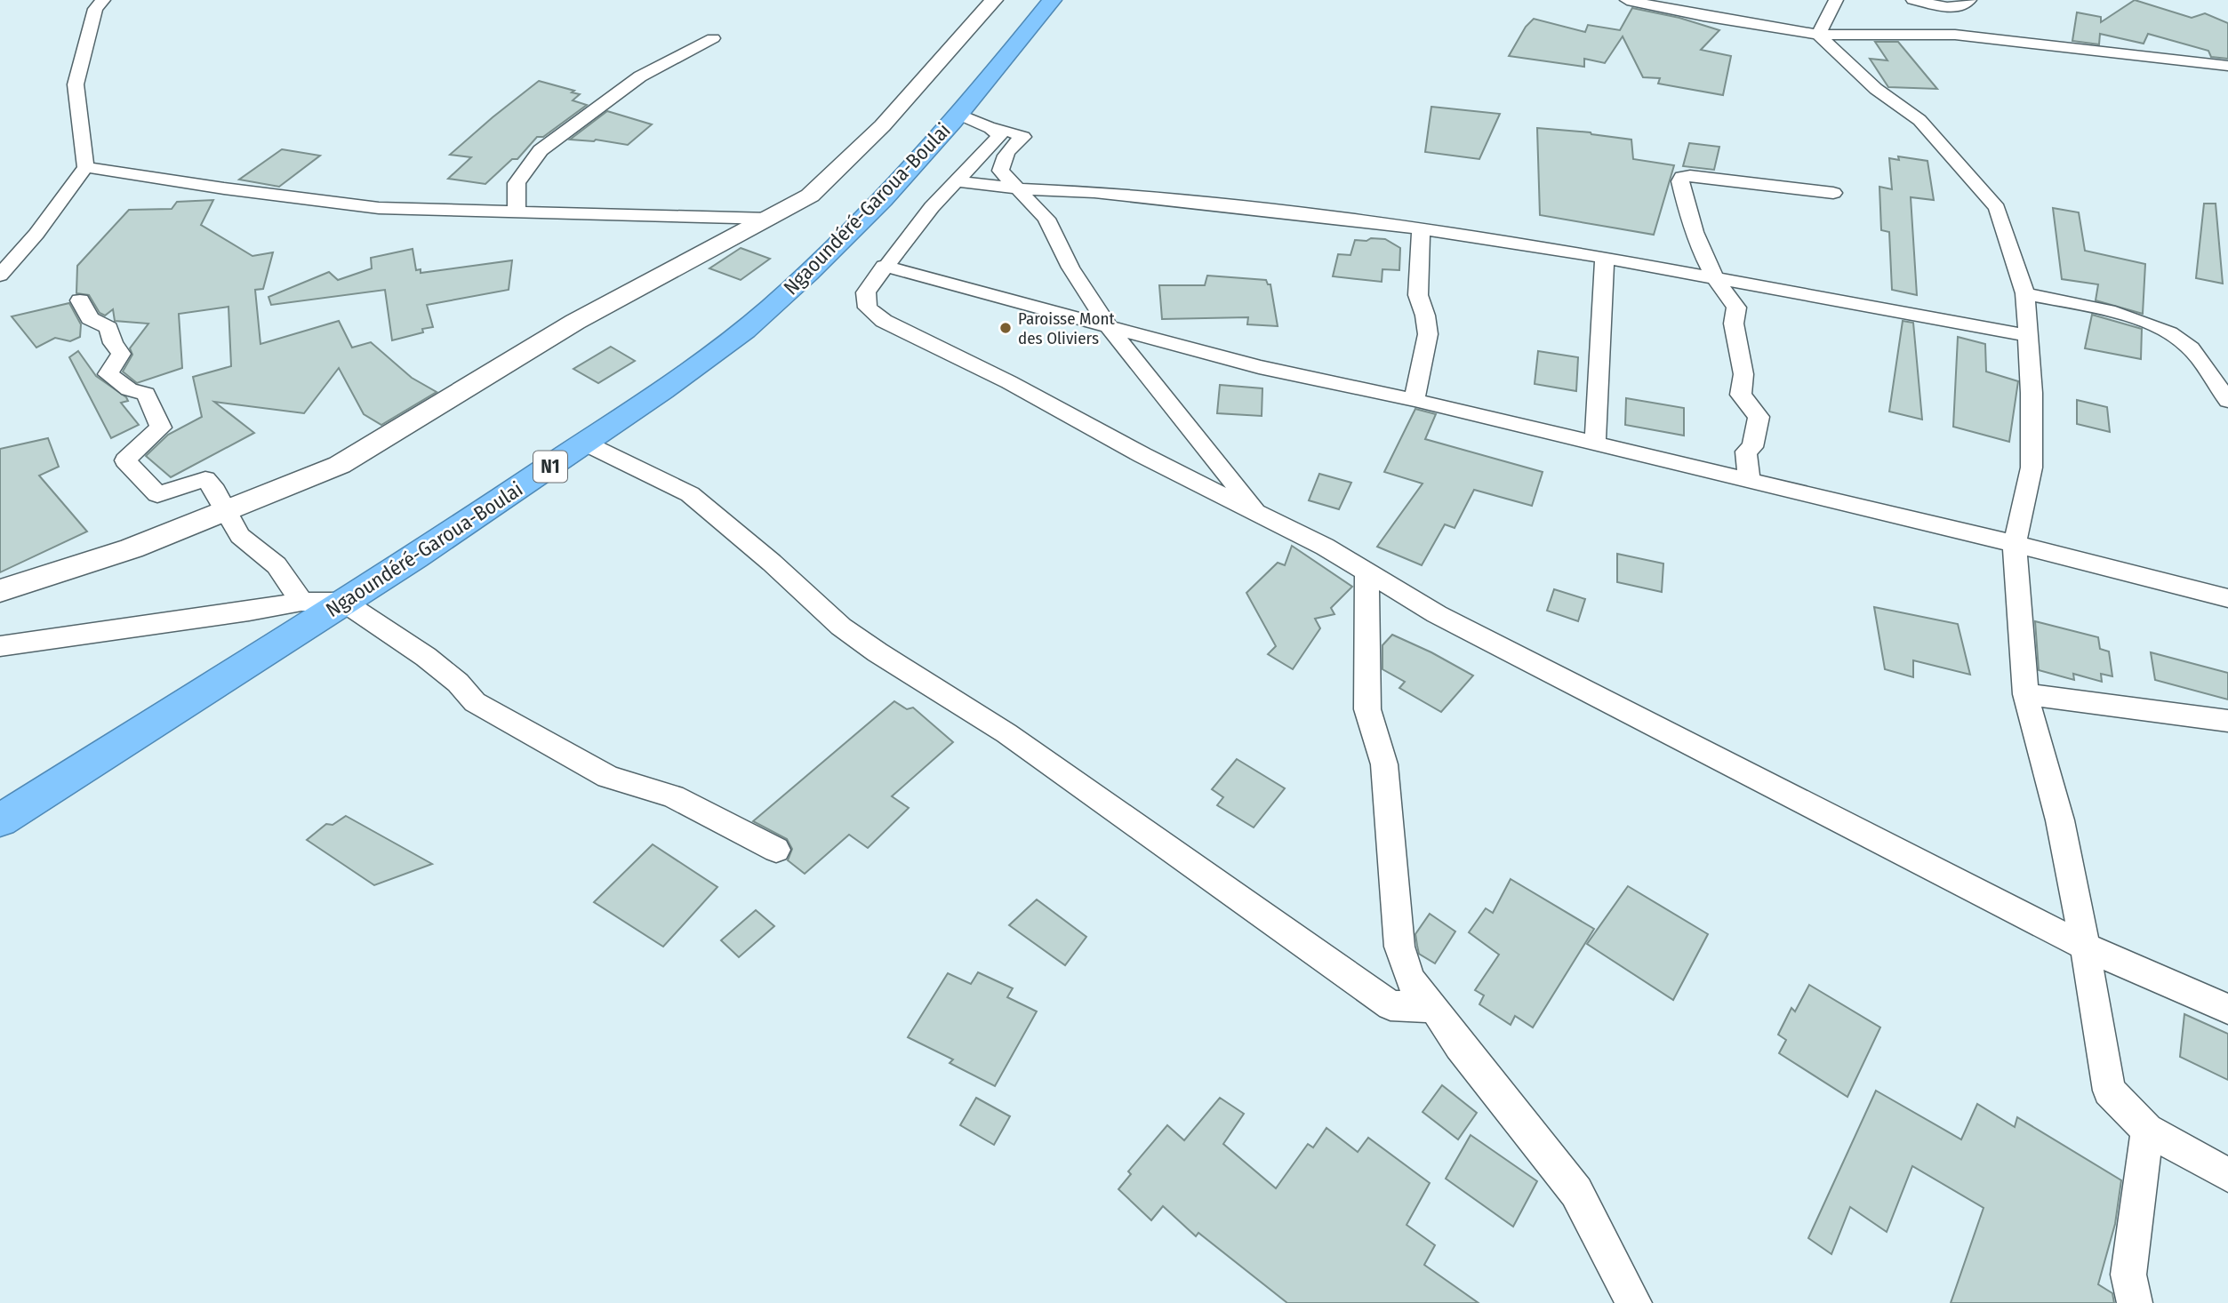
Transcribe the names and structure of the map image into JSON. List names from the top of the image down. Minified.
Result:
{"streets":{"highway":["Ngaoundéré-Garoua-Boulai","N1"]},"places":["Paroisse Mont des Oliviers"]}
